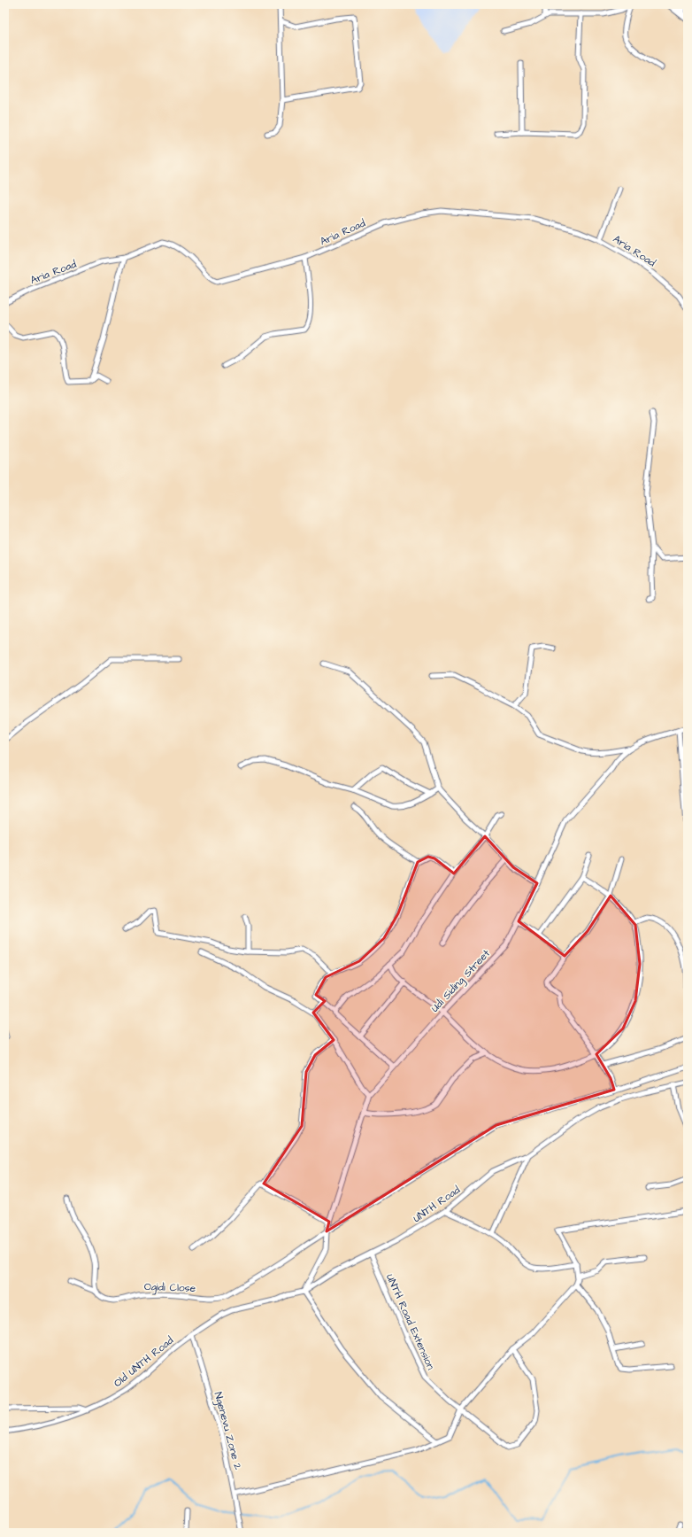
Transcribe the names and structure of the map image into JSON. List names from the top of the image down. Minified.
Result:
{"streets":{"street":["Aria Road","Udi Siding Street","UNTH Road","Ogidi Close","UNTH Road Extension","Old UNTH Road","Ngenevu Zone 2"]},"crossings":[["Udi Siding Street","UNTH Road"],["Udi Siding Street","Ogidi Close"],["UNTH Road","UNTH Road Extension"],["UNTH Road","Old UNTH Road"],["UNTH Road","Ngenevu Zone 2"],["Old UNTH Road","Ngenevu Zone 2"]]}
